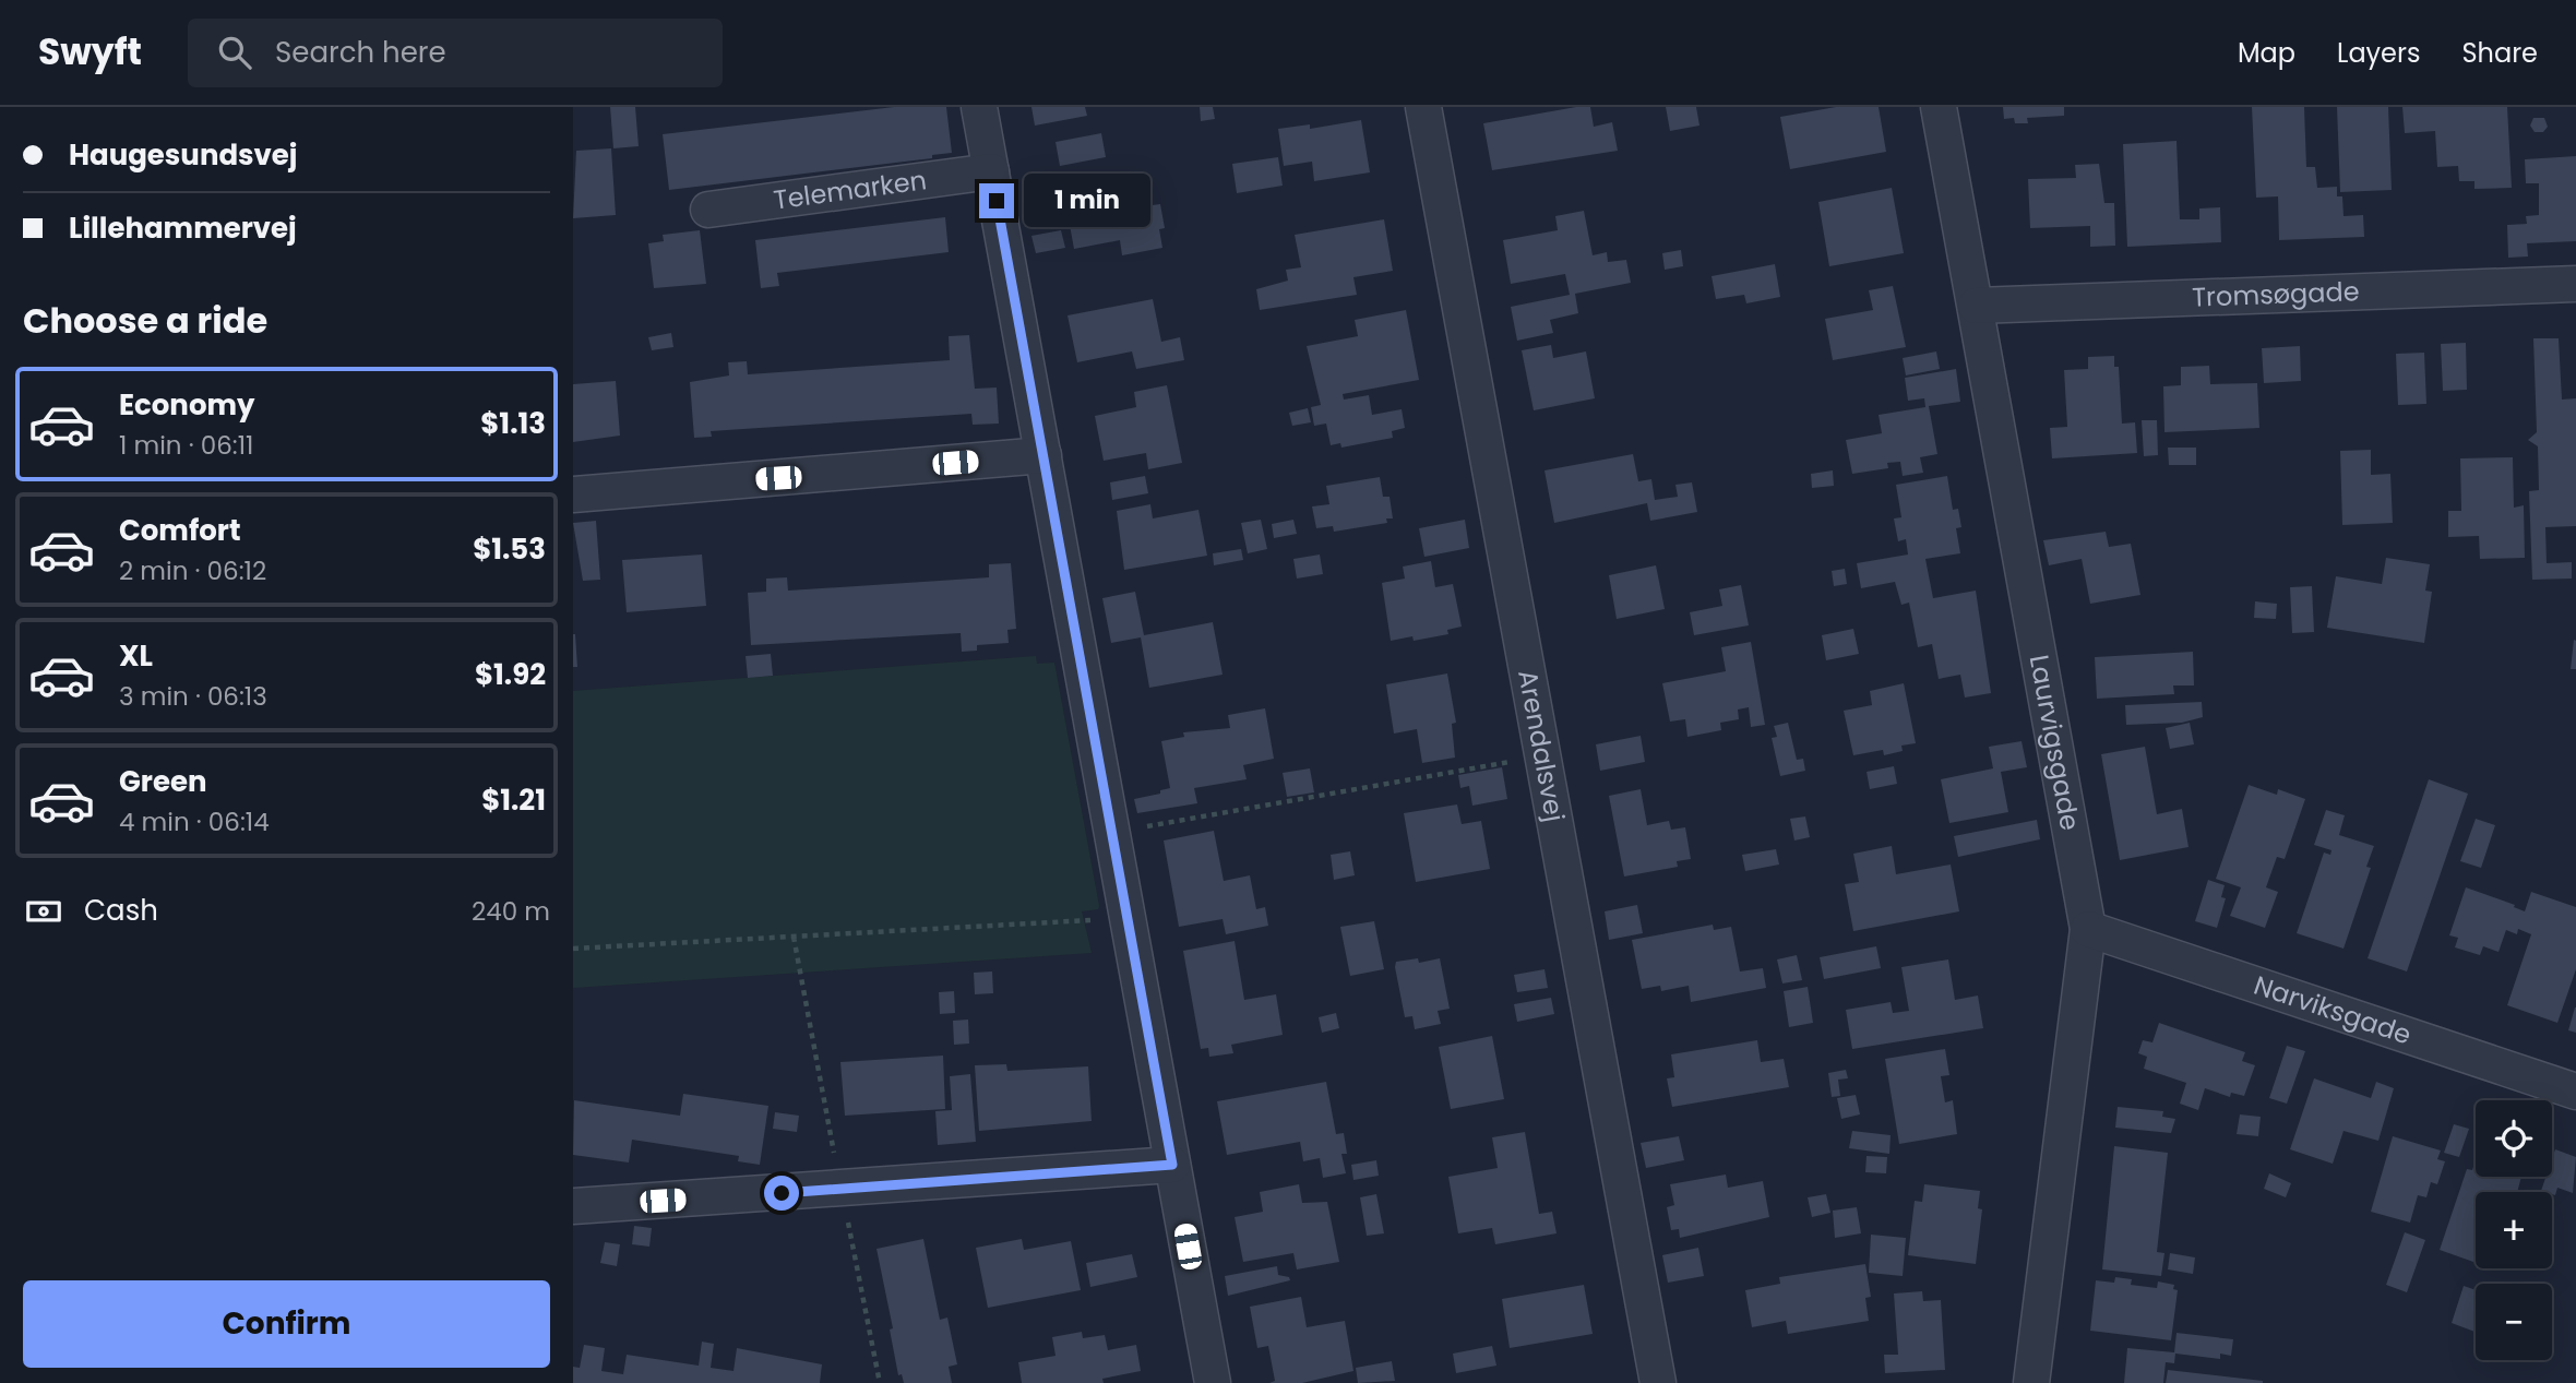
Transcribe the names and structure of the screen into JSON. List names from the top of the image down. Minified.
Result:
{"streets":{"street":["Telemarken","Tromsøgade","Laurvigsgade","Arendalsvej","Narviksgade"]},"crossings":[["Tromsøgade","Laurvigsgade"],["Laurvigsgade","Narviksgade"]],"page":{"header":"Swyft","search":"Search here","nav":["Map","Layers","Share"],"banner":["Haugesundsvej","Lillehammervej"],"bubble":"1 min","heading":"Choose a ride","list":[{"name":"Economy","note":"1 min · 06:11","value":"$1.13"},{"name":"Comfort","note":"2 min · 06:12","value":"$1.53"},{"name":"XL","note":"3 min · 06:13","value":"$1.92"},{"name":"Green","note":"4 min · 06:14","value":"$1.21"}],"pay":["Cash","240 m"],"map_buttons":["+","−"],"buttons":"Confirm"}}
